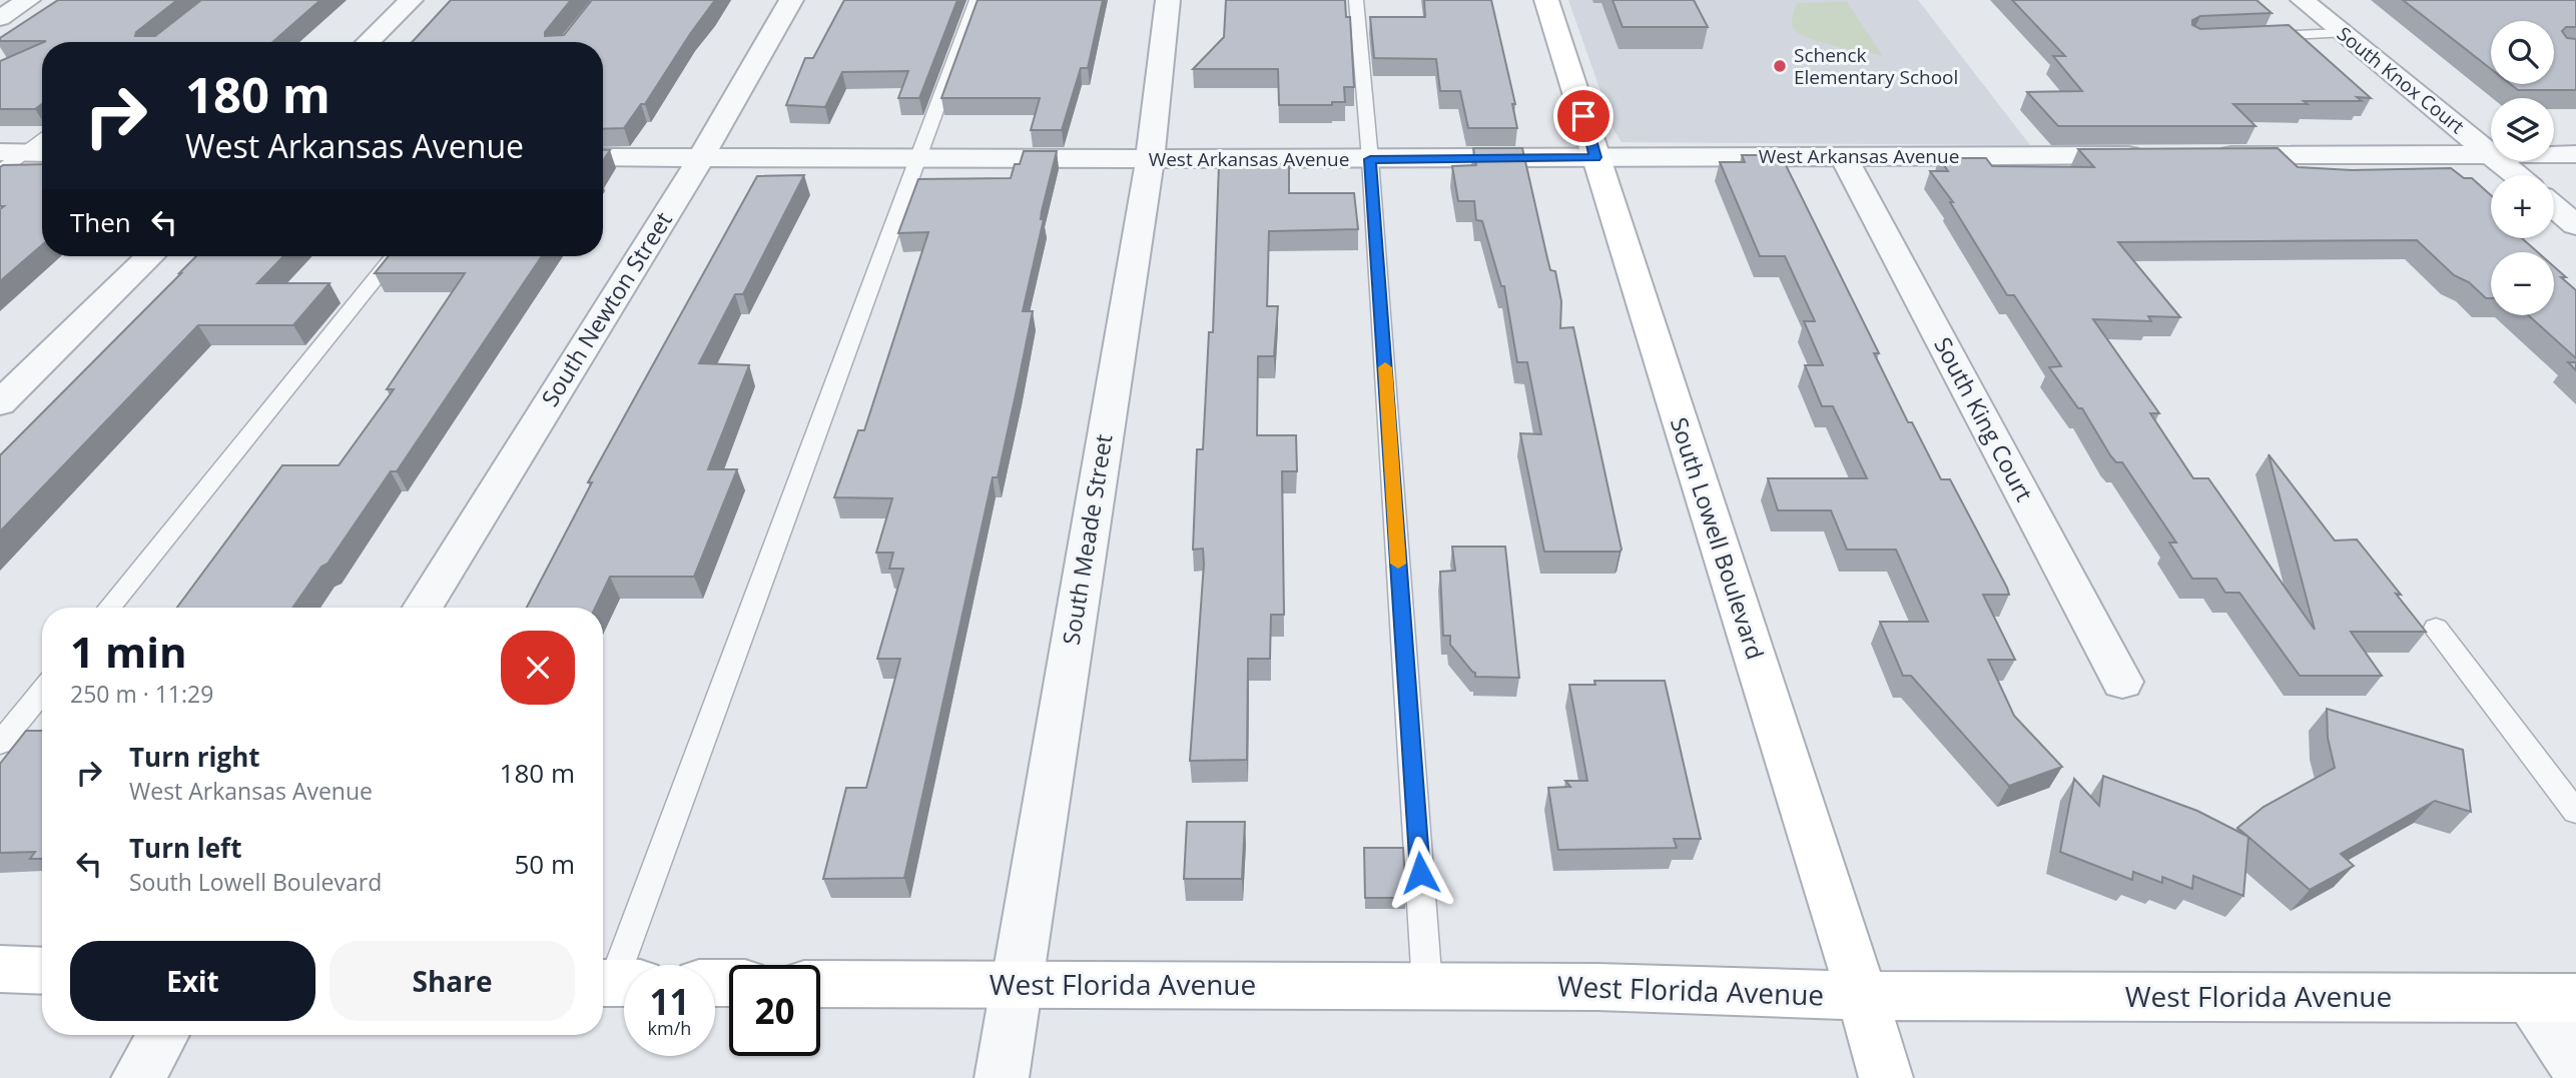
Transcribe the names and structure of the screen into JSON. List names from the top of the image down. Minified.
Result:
{"streets":{"street":["South Knox Court","West Arkansas Avenue","South Newton Street","South King Court","South Lowell Boulevard","South Meade Street","West Florida Avenue"]},"crossings":[["West Arkansas Avenue","South Newton Street"],["West Arkansas Avenue","South King Court"],["West Arkansas Avenue","South Lowell Boulevard"],["West Arkansas Avenue","South Meade Street"],["South Lowell Boulevard","West Florida Avenue"],["South Meade Street","West Florida Avenue"]],"places":["Schenck Elementary School"],"page":{"map_buttons":["+","−"],"turn":["180 m","West Arkansas Avenue"],"then":"Then","heading":["1 min","250 m · 11:29"],"list":[{"name":"Turn right","note":"West Arkansas Avenue","value":"180 m"},{"name":"Turn left","note":"South Lowell Boulevard","value":"50 m"}],"buttons":["Exit","Share"],"speed":"11 km/h","limit":"20"}}
